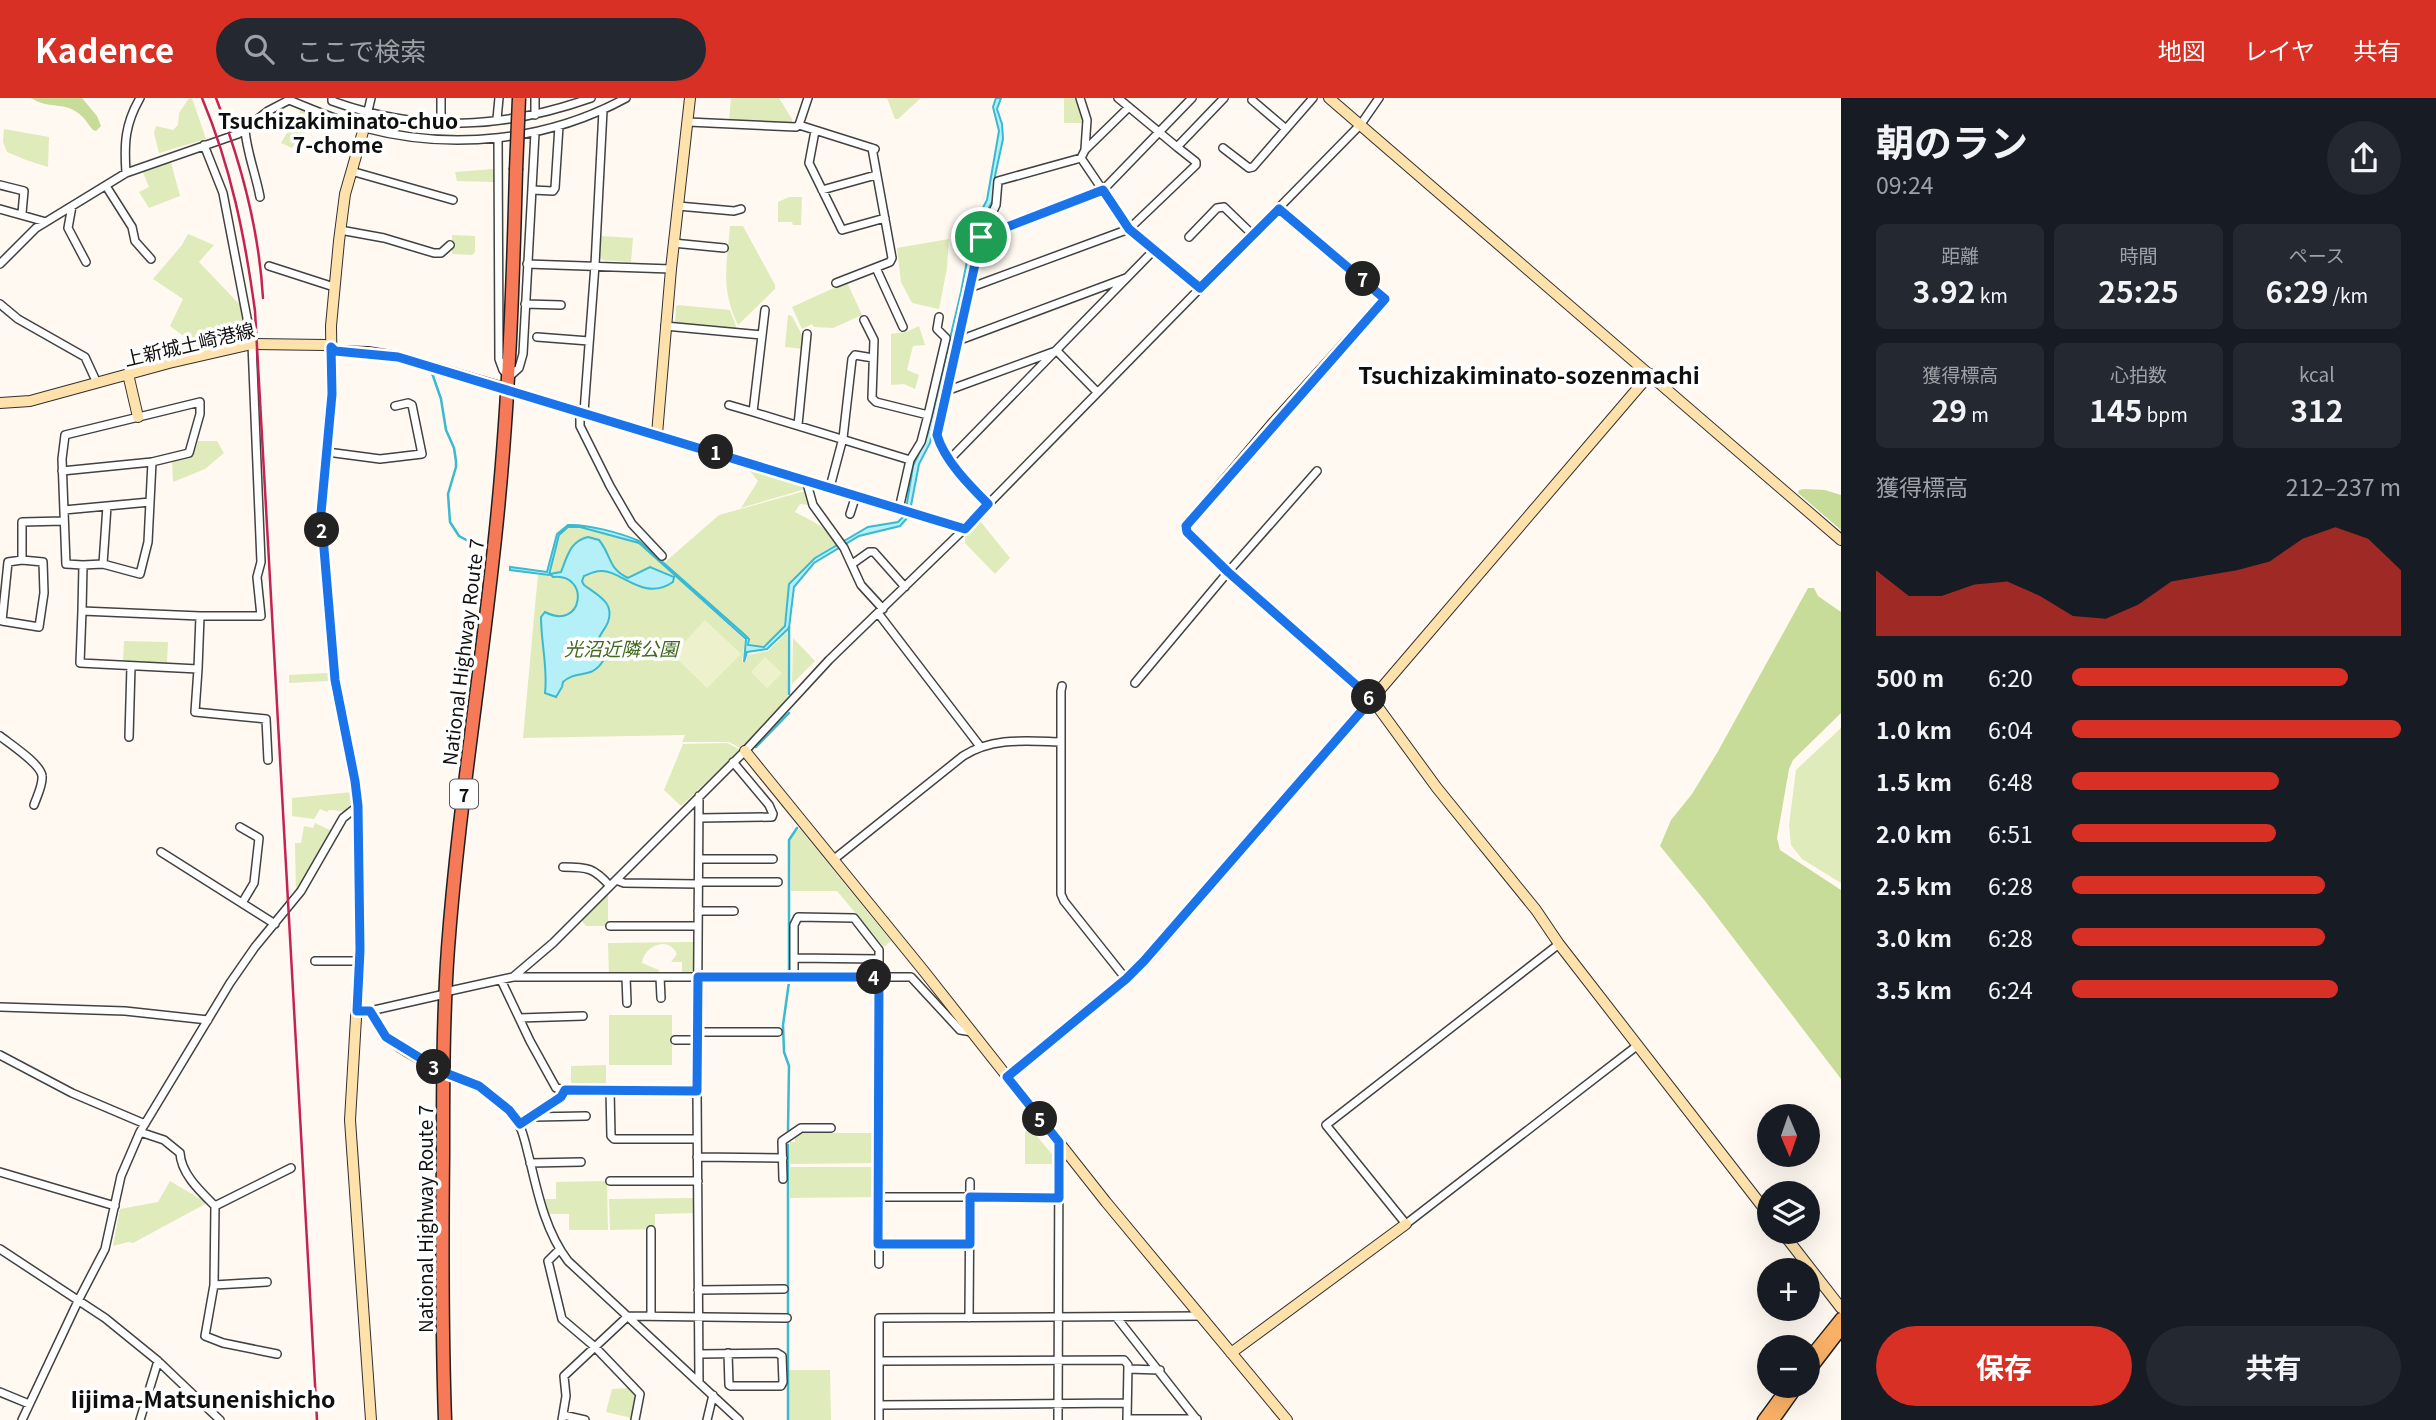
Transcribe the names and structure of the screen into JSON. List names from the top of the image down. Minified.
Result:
{"streets":{"highway":["National Highway Route 7","7"],"street":["上新城土崎港線"]},"crossings":[["上新城土崎港線","National Highway Route 7"]],"districts":["Tsuchizakiminato-chuo 7-chome","Tsuchizakiminato-sozenmachi","Iijima-Matsunenishicho"],"parks":["光沼近隣公園"],"north":"bottom","page":{"header":"Kadence","search":"ここで検索","nav":["地図","レイヤ","共有"],"heading":["朝のラン","09:24"],"stats":[["距離","3.92 km"],["時間","25:25"],["ペース","6:29 /km"],["獲得標高","29 m"],["心拍数","145 bpm"],["kcal","312"]],"pins":["7","1","2","6","4","3","5"],"chart":["獲得標高","212–237 m"],"list":[{"name":"500 m","note":"6:20"},{"name":"1.0 km","note":"6:04"},{"name":"1.5 km","note":"6:48"},{"name":"2.0 km","note":"6:51"},{"name":"2.5 km","note":"6:28"},{"name":"3.0 km","note":"6:28"},{"name":"3.5 km","note":"6:24"}],"map_buttons":["+","−"],"buttons":["保存","共有"]}}
